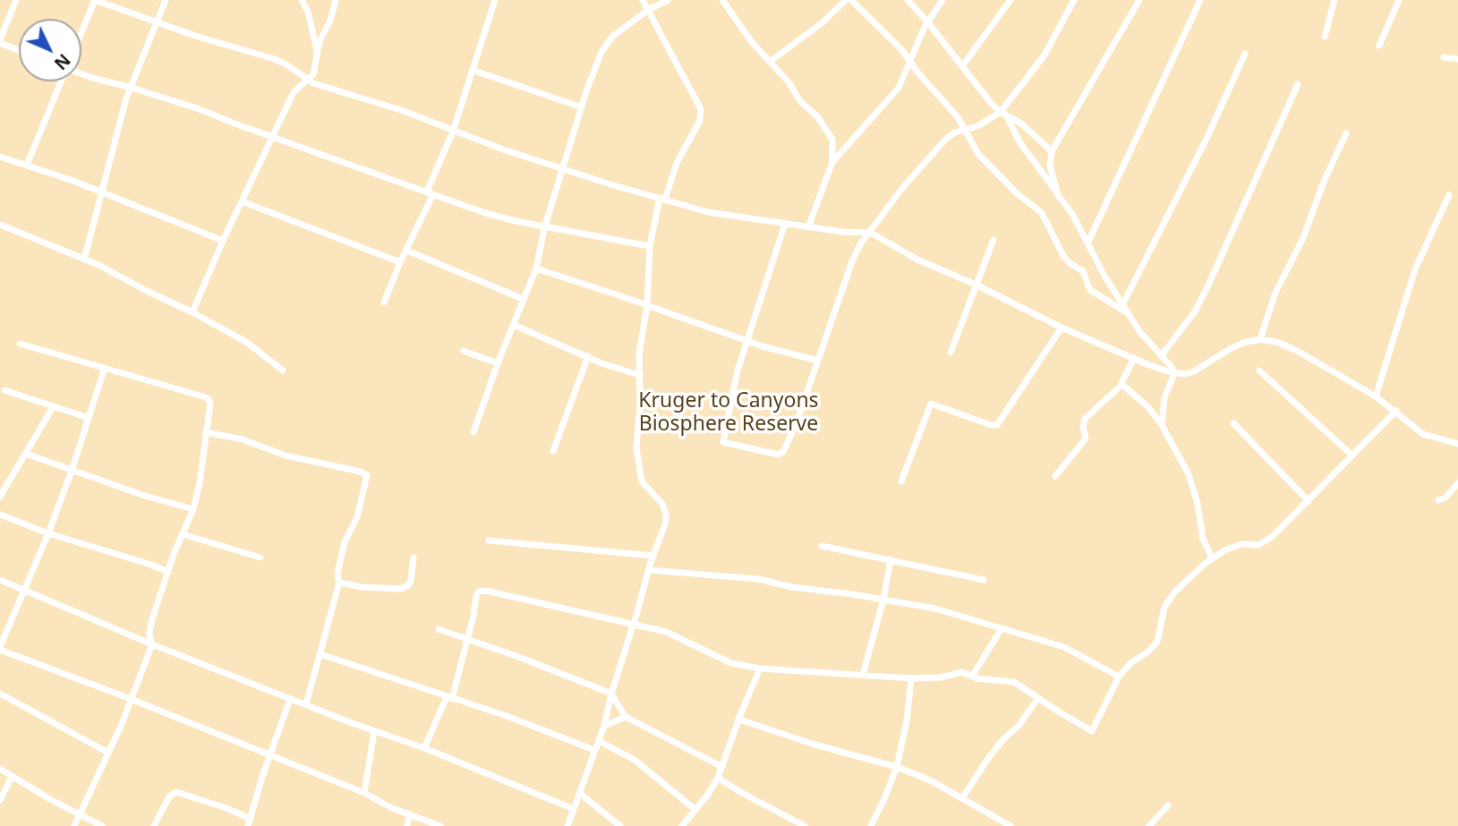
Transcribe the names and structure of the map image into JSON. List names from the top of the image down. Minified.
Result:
{"parks":["Kruger to Canyons Biosphere Reserve"],"north":"bottom right"}
